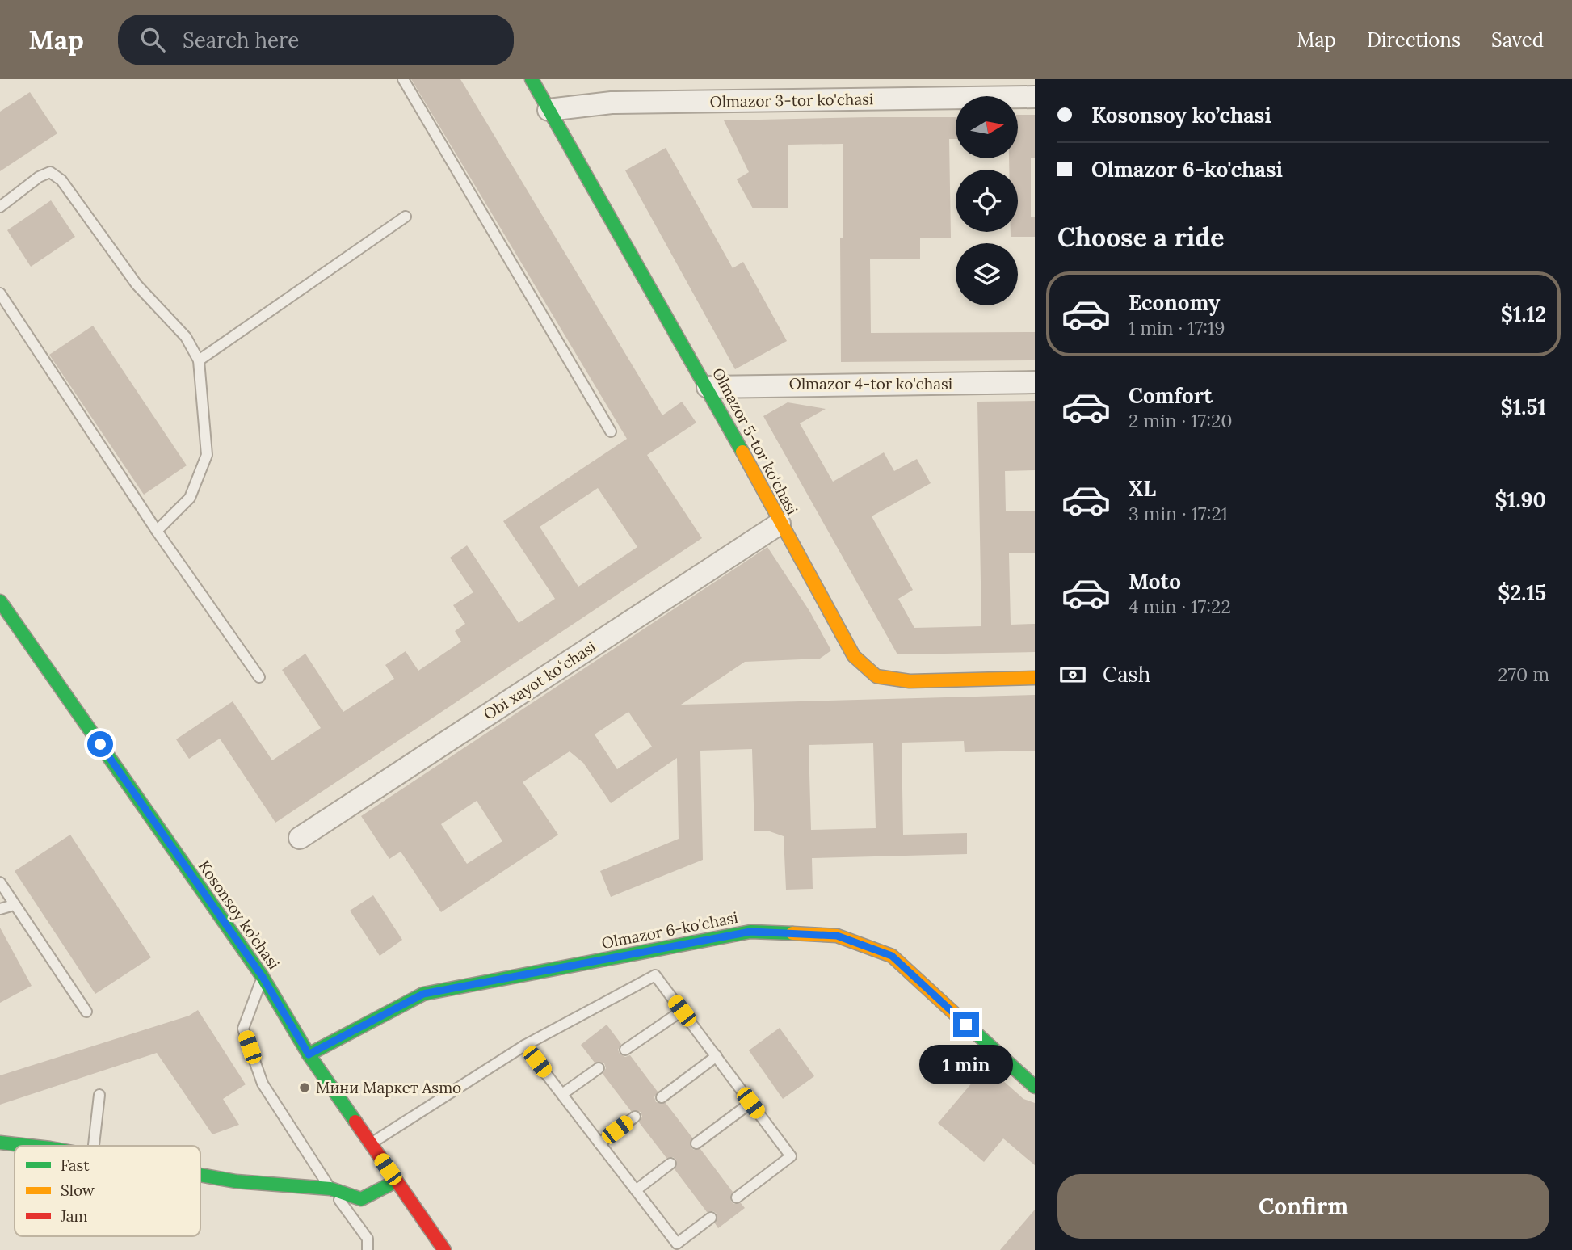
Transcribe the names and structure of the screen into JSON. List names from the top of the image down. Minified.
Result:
{"streets":{"street":["Olmazor 3-tor ko'chasi","Olmazor 4-tor ko'chasi","Olmazor 5-tor ko'chasi","Obi xayot koʻchasi","Kosonsoy ko’chasi","Olmazor 6-ko'chasi"]},"crossings":[["Olmazor 3-tor ko'chasi","Olmazor 5-tor ko'chasi"],["Olmazor 4-tor ko'chasi","Olmazor 5-tor ko'chasi"],["Olmazor 5-tor ko'chasi","Obi xayot koʻchasi"],["Kosonsoy ko’chasi","Olmazor 6-ko'chasi"]],"places":["Мини Маркет Asmo"],"legend":["Fast","Slow","Jam"],"north":"right","page":{"header":"Map","search":"Search here","nav":["Map","Directions","Saved"],"banner":["Kosonsoy ko’chasi","Olmazor 6-ko'chasi"],"heading":"Choose a ride","list":[{"name":"Economy","note":"1 min · 17:19","value":"$1.12"},{"name":"Comfort","note":"2 min · 17:20","value":"$1.51"},{"name":"XL","note":"3 min · 17:21","value":"$1.90"},{"name":"Moto","note":"4 min · 17:22","value":"$2.15"}],"pay":["Cash","270 m"],"bubble":"1 min","buttons":"Confirm"}}
